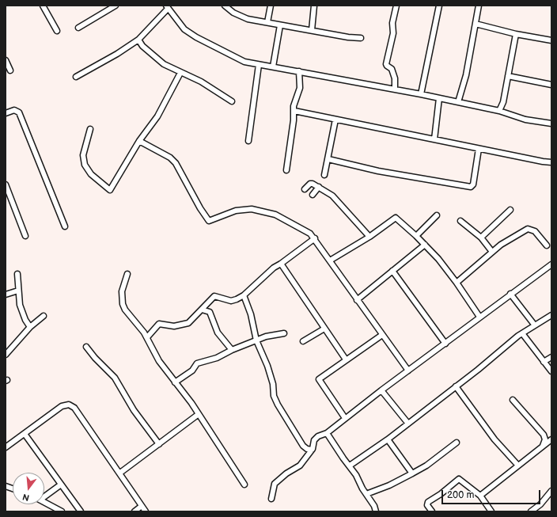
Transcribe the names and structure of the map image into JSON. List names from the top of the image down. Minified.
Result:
{"scale_bar":"200 m","north":"bottom"}
